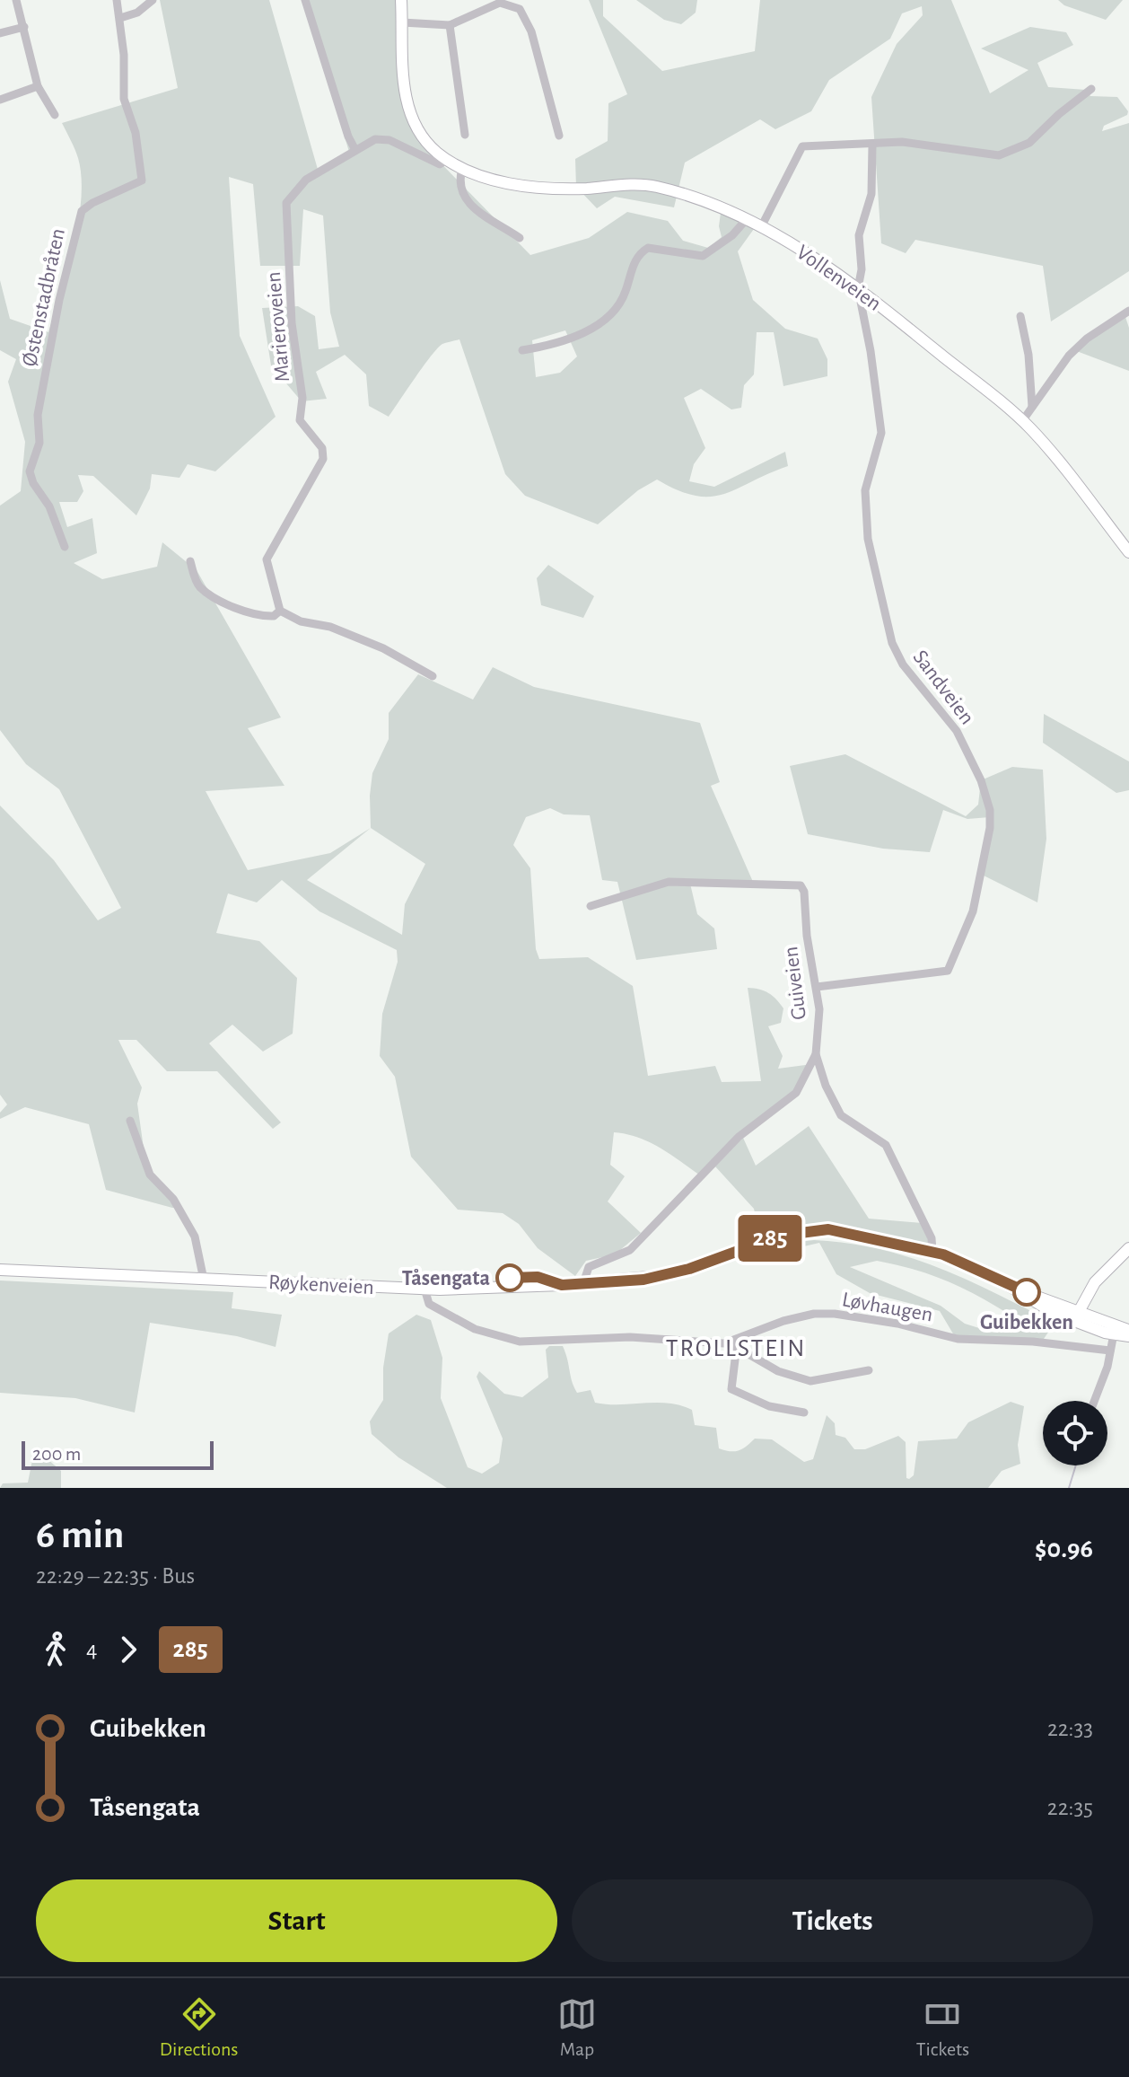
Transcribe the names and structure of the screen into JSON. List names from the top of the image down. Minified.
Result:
{"streets":{"main road":["Vollenveien","Røykenveien"],"street":["Østenstadbråten","Marieroveien","Sandveien","Guiveien","Løvhaugen"]},"crossings":[["Vollenveien","Marieroveien"],["Vollenveien","Sandveien"],["Sandveien","Guiveien"],["Guiveien","Røykenveien"],["Røykenveien","Løvhaugen"]],"districts":["TROLLSTEIN"],"places":["Tåsengata","Guibekken"],"lines":["bus line 285"],"scale_bar":"200 m","page":{"on_map":"285","scale":"200 m","heading":["6 min","22:29 – 22:35 · Bus","$0.96"],"legs":["4","285"],"list":[{"name":"Guibekken","value":"22:33"},{"name":"Tåsengata","value":"22:35"}],"buttons":["Start","Tickets"],"tabs":["Directions","Map","Tickets"]}}
